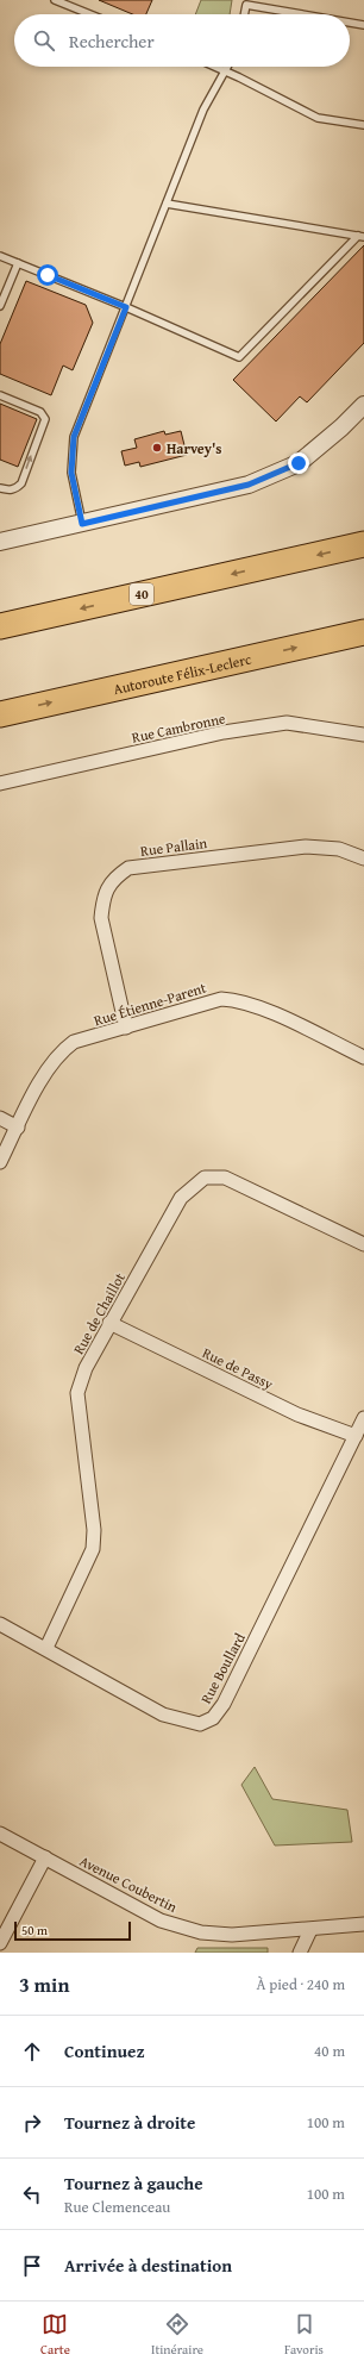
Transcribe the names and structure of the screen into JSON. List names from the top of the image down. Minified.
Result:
{"streets":{"highway":["40","Autoroute Félix-Leclerc"],"street":["Rue Cambronne","Rue Pallain","Rue Étienne-Parent","Rue de Chaillot","Rue de Passy","Rue Boullard","Avenue Coubertin"]},"crossings":[["Rue Pallain","Rue Étienne-Parent"],["Rue de Chaillot","Rue de Passy"],["Rue de Chaillot","Rue Boullard"],["Rue de Passy","Rue Boullard"]],"places":["Harvey's"],"scale_bar":"50 m","page":{"search":"Rechercher","scale":"50 m","heading":["3 min","À pied · 240 m"],"list":[["Continuez","40 m"],["Tournez à droite","100 m"],["Tournez à gauche","Rue Clemenceau","100 m"],"Arrivée à destination"],"nav":["Carte","Itinéraire","Favoris"]}}
